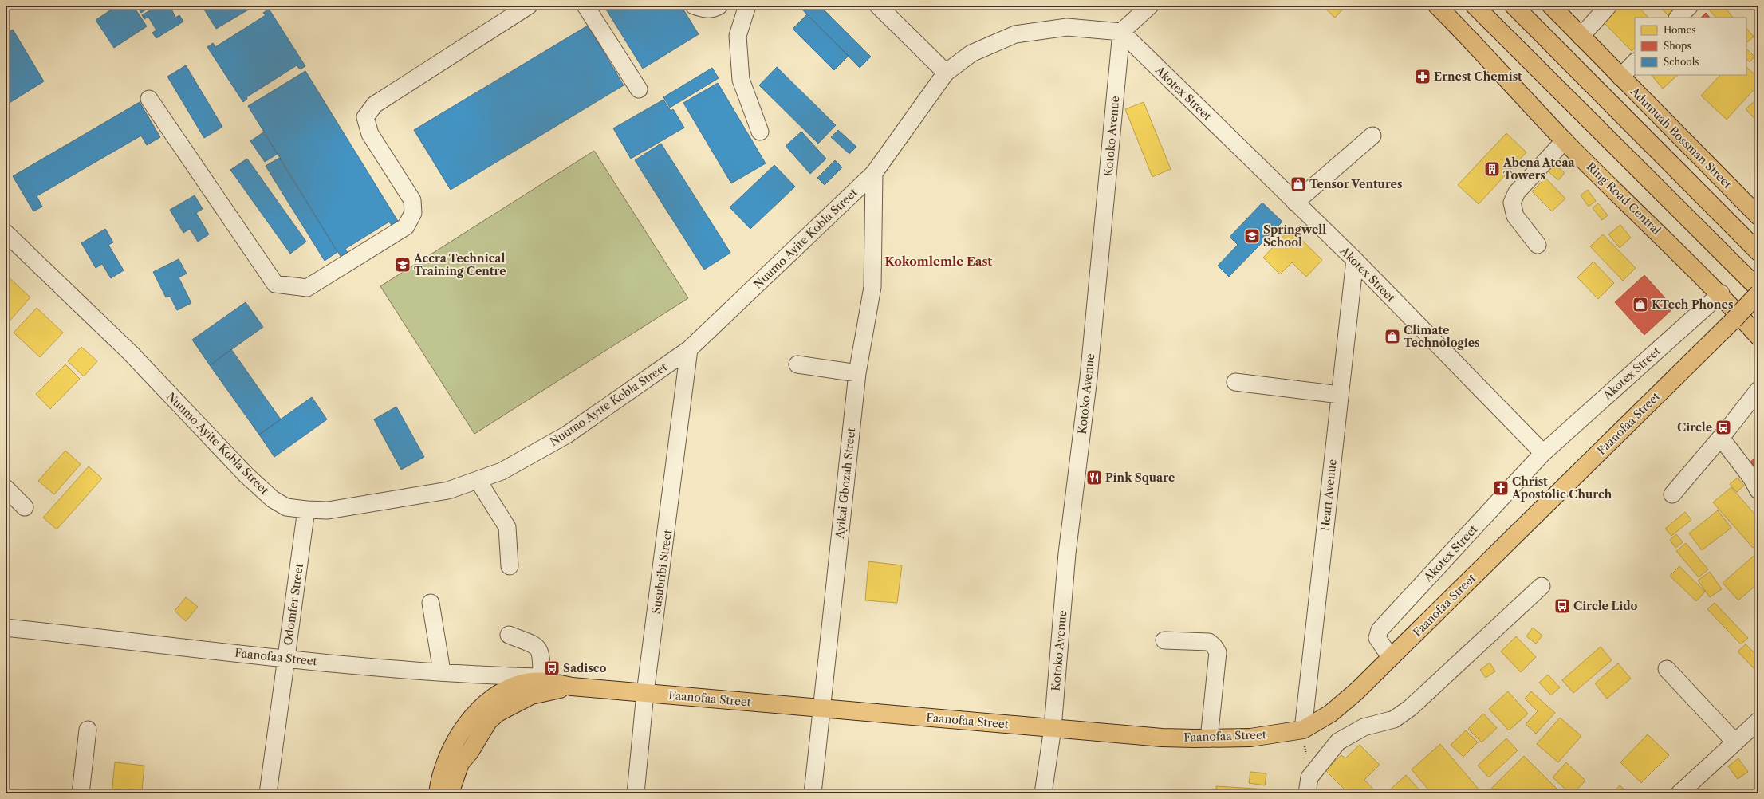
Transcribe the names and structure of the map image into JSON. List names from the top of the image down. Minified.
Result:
{"streets":{"main road":["Adumuah Bossman Street","Ring Road Central","Faanofaa Street"],"street":["Akotex Street","Kotoko Avenue","Nuumo Ayite Kobla Street","Ayikai Gbozah Street","Heart Avenue","Susubribi Street","Odomfer Street"]},"crossings":[["Akotex Street","Kotoko Avenue"],["Akotex Street","Ring Road Central"],["Akotex Street","Nuumo Ayite Kobla Street"],["Akotex Street","Faanofaa Street"],["Akotex Street","Heart Avenue"],["Kotoko Avenue","Nuumo Ayite Kobla Street"],["Kotoko Avenue","Faanofaa Street"],["Nuumo Ayite Kobla Street","Ayikai Gbozah Street"],["Nuumo Ayite Kobla Street","Susubribi Street"],["Nuumo Ayite Kobla Street","Odomfer Street"],["Faanofaa Street","Ayikai Gbozah Street"],["Faanofaa Street","Heart Avenue"],["Faanofaa Street","Susubribi Street"],["Faanofaa Street","Odomfer Street"]],"districts":["Kokomlemle East"],"places":{"pharmacy":["Ernest Chemist"],"building":["Abena Ateaa Towers"],"shop":["Tensor Ventures","KTech Phones","Climate Technologies"],"school or university":["Springwell School","Accra Technical Training Centre"],"bus stop":["Circle","Circle Lido","Sadisco"],"restaurant":["Pink Square"],"church":["Christ Apostolic Church"]},"legend":["Homes","Shops","Schools"]}
